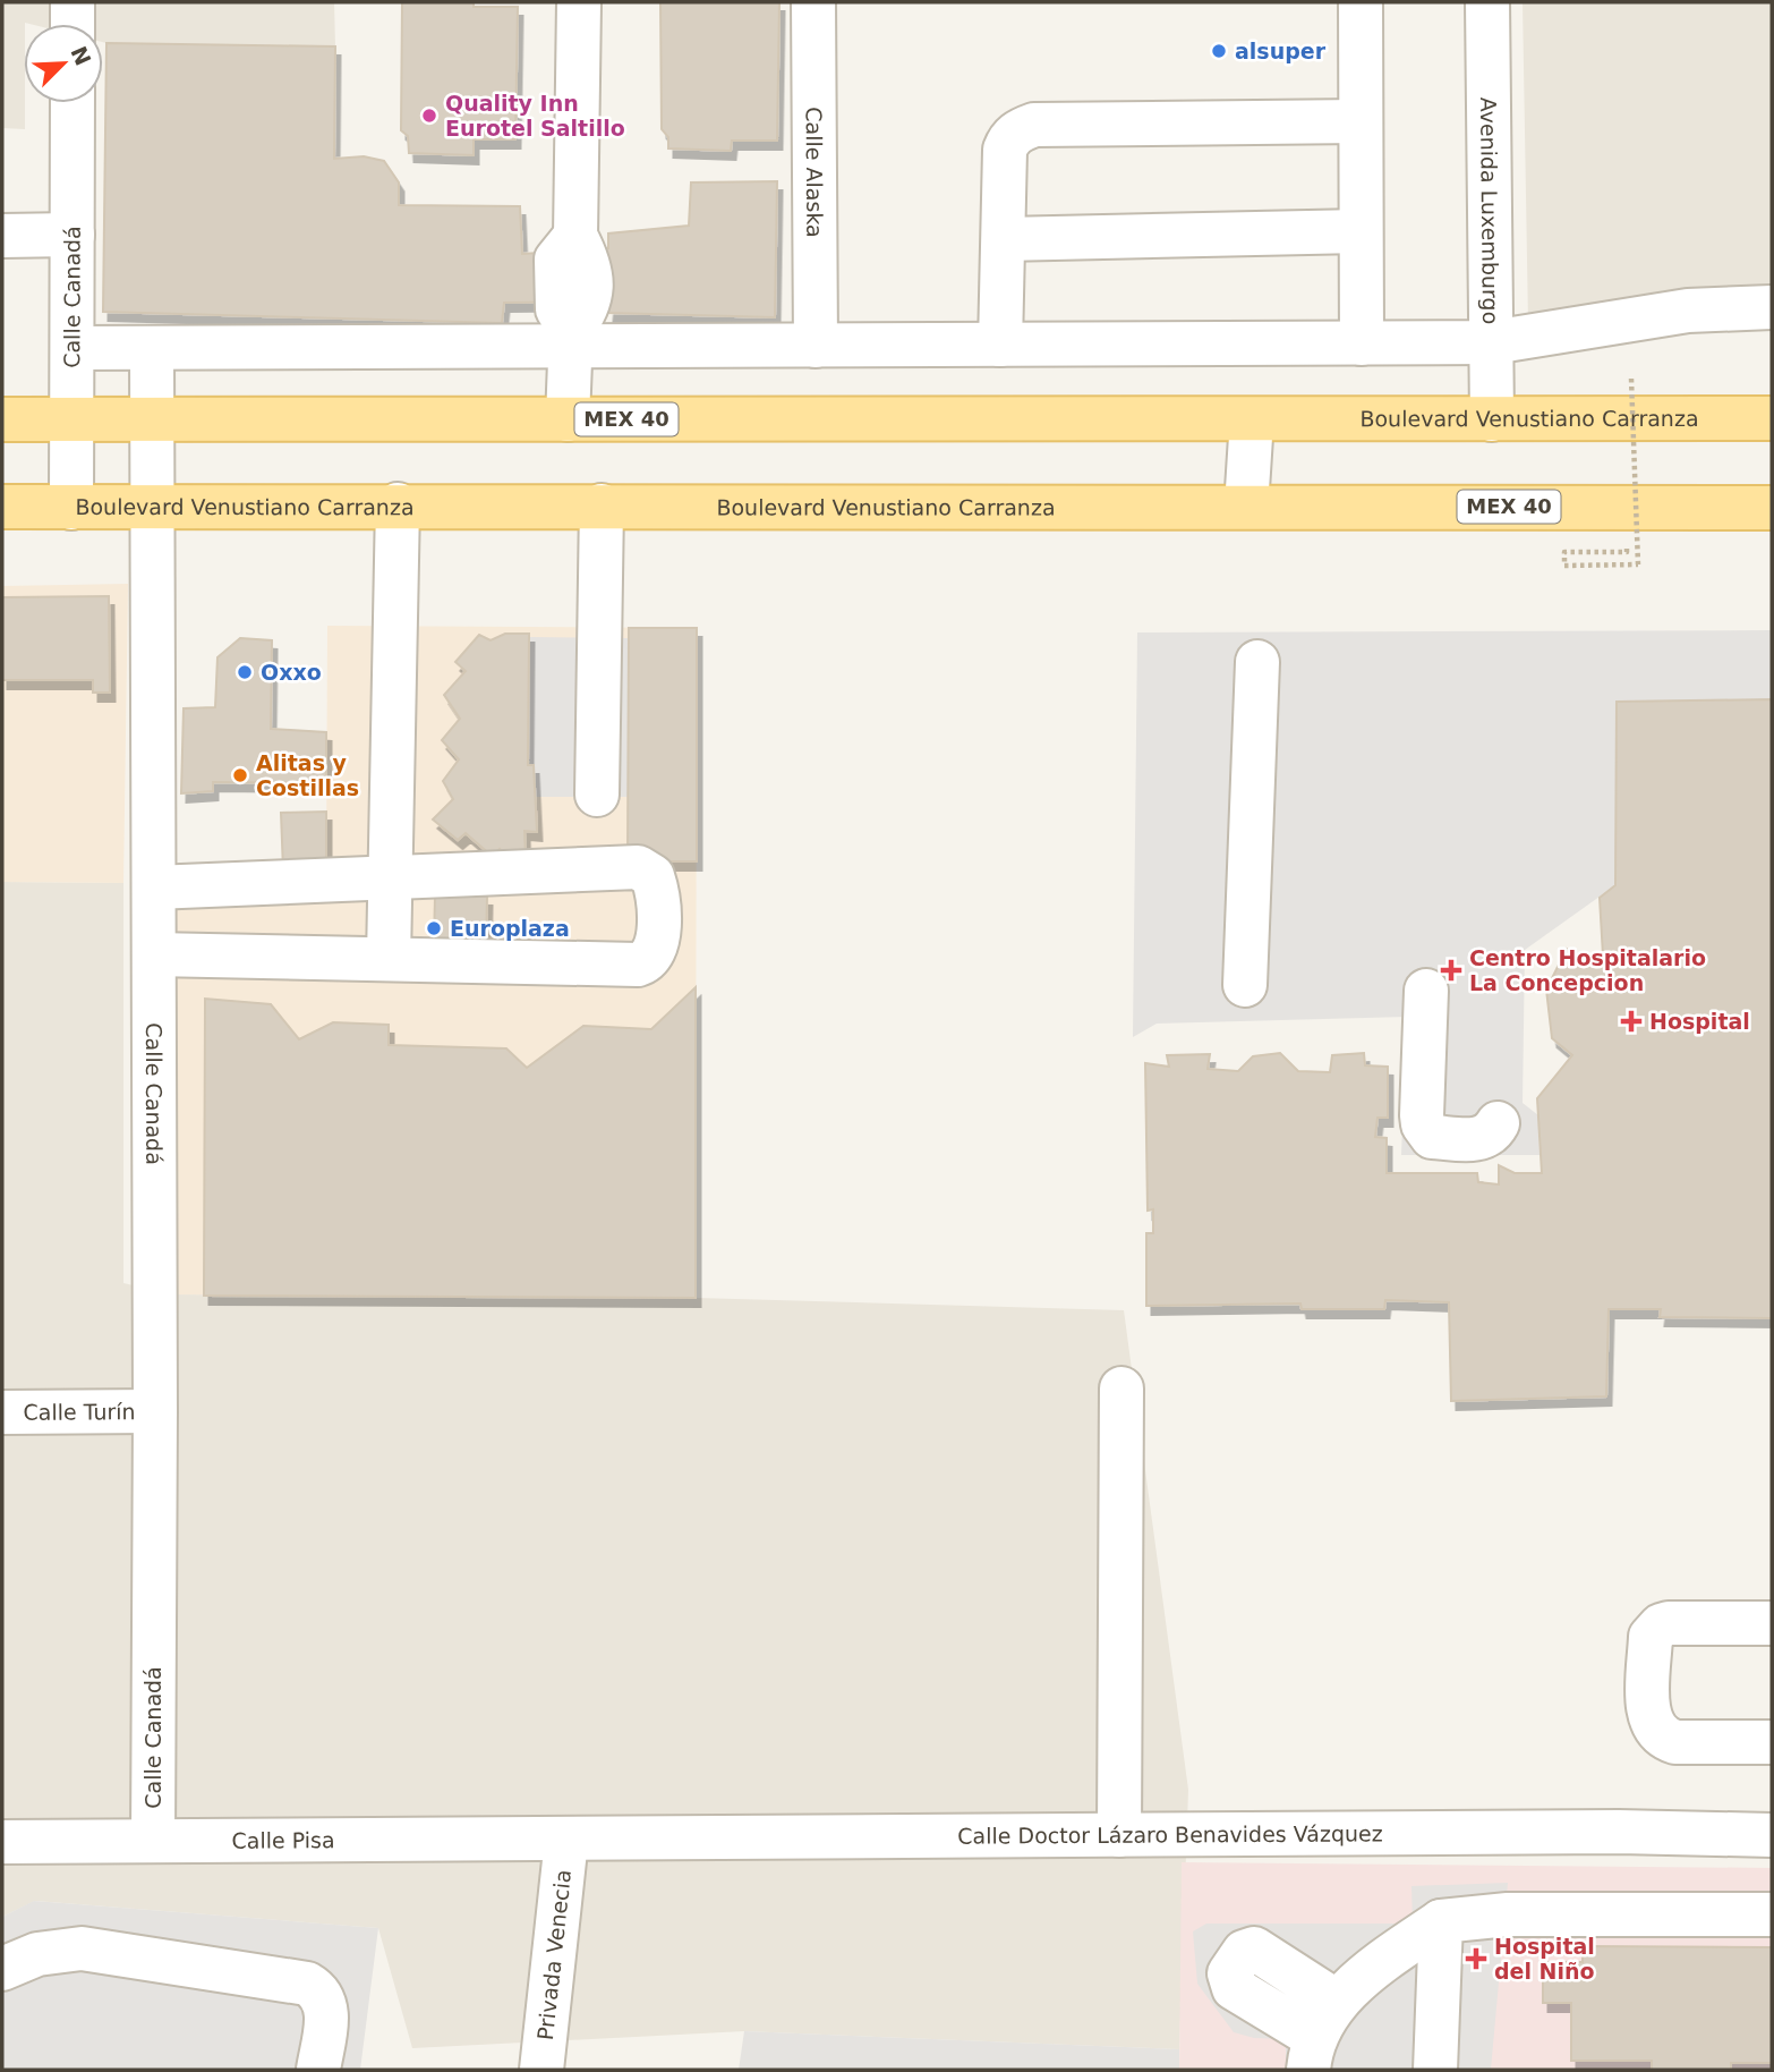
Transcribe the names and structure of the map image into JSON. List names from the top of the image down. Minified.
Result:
{"streets":{"main road":["MEX 40","Boulevard Venustiano Carranza"],"street":["Calle Alaska","Avenida Luxemburgo","Calle Canadá","Calle Turín","Calle Doctor Lázaro Benavides Vázquez","Calle Pisa","Privada Venecia"]},"crossings":[["Avenida Luxemburgo","Boulevard Venustiano Carranza"],["Calle Canadá","Boulevard Venustiano Carranza"],["Calle Canadá","Calle Turín"],["Calle Canadá","Calle Pisa"],["Calle Doctor Lázaro Benavides Vázquez","Calle Pisa"],["Calle Doctor Lázaro Benavides Vázquez","Privada Venecia"],["Calle Pisa","Privada Venecia"]],"places":{"other":["alsuper","Quality Inn Eurotel Saltillo","Oxxo","Alitas y Costillas","Europlaza"],"health":["Centro Hospitalario La Concepcion","Hospital","Hospital del Niño"]},"north":"top right"}
